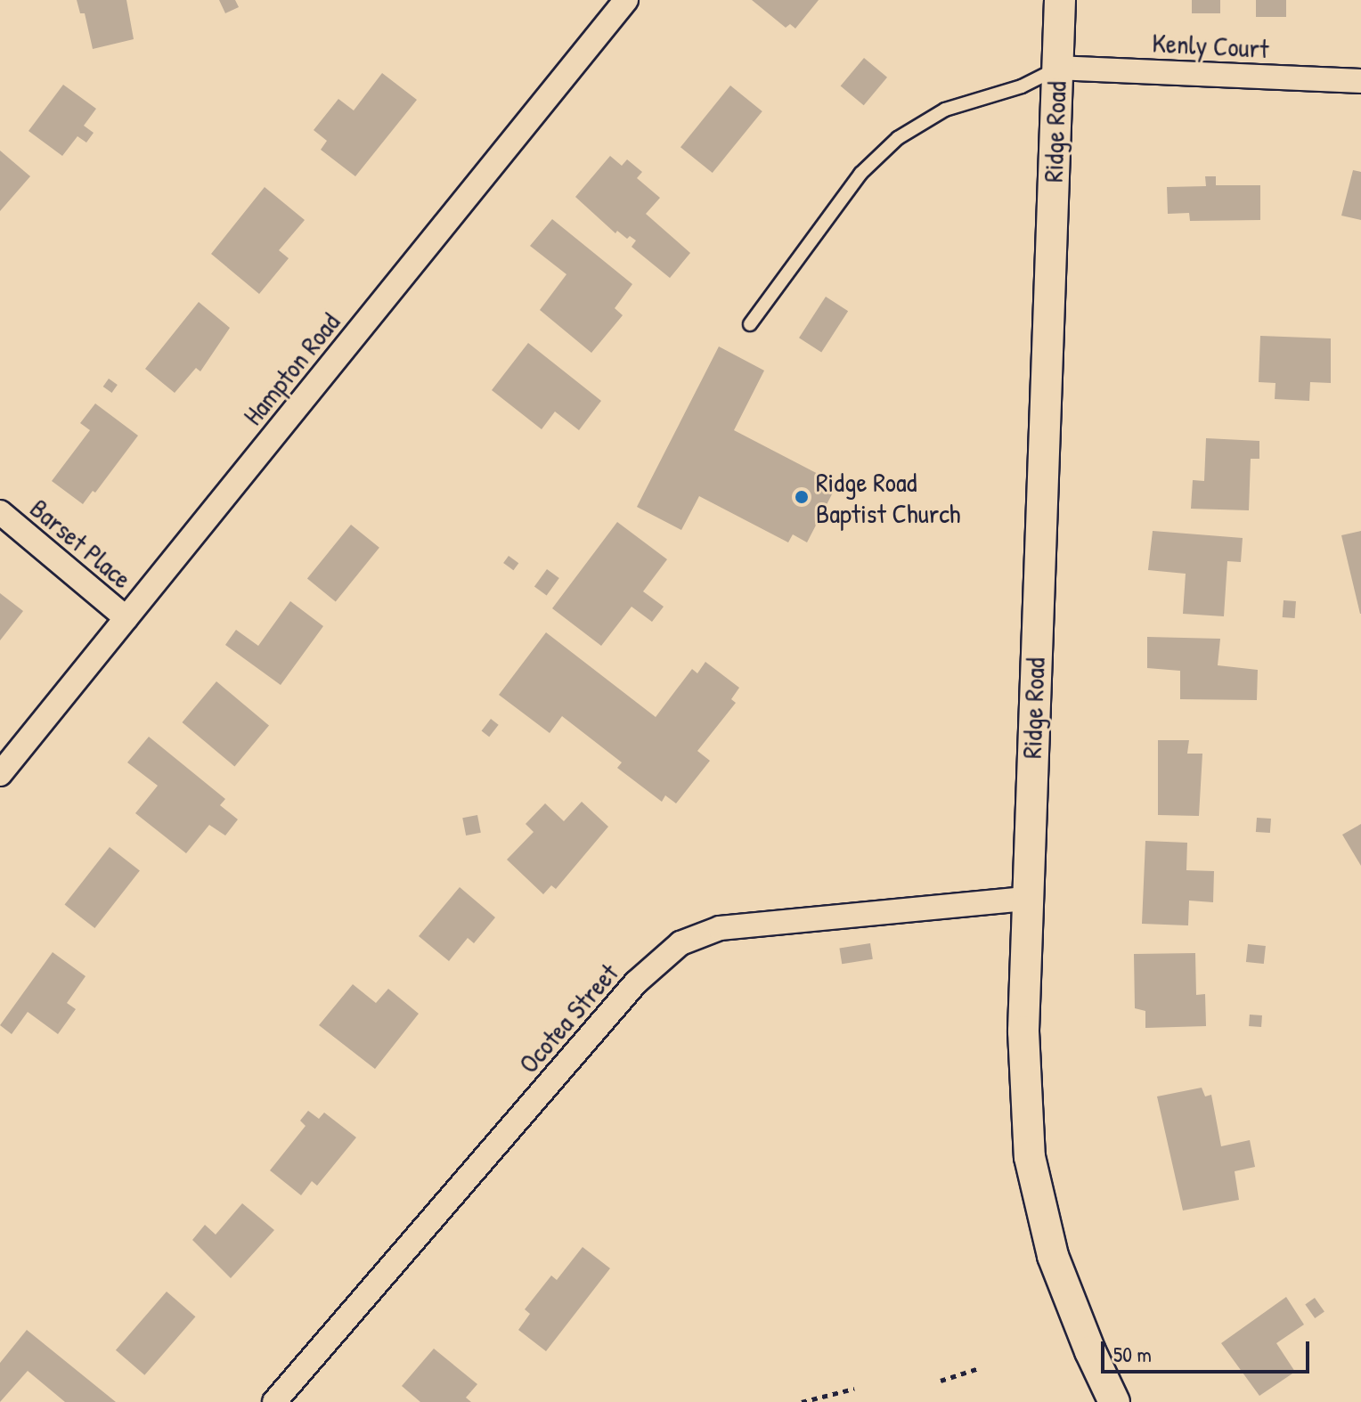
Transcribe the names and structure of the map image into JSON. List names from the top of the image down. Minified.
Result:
{"streets":{"street":["Kenly Court","Ridge Road","Hampton Road","Barset Place","Ocotea Street"]},"crossings":[["Kenly Court","Ridge Road"],["Ridge Road","Ocotea Street"],["Hampton Road","Barset Place"]],"places":["Ridge Road Baptist Church"],"scale_bar":"50 m"}
